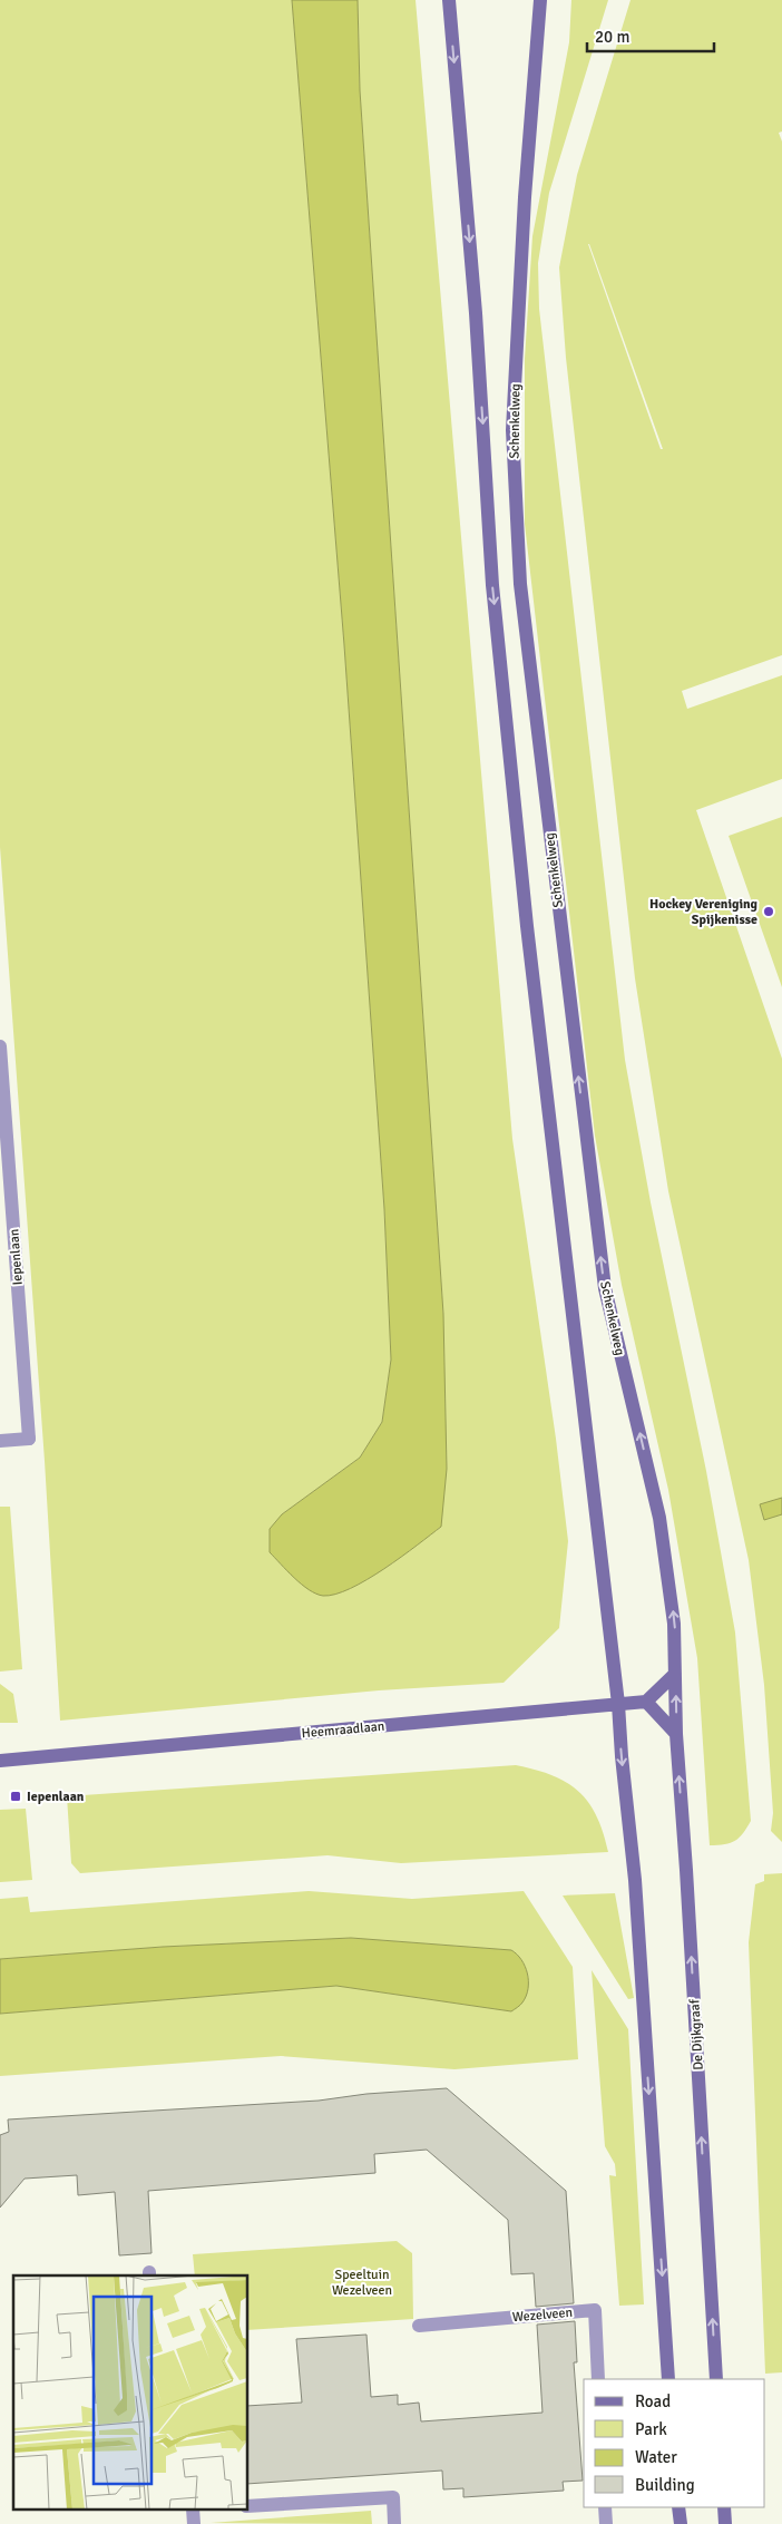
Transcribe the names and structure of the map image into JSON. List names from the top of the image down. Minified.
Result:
{"streets":{"main road":["Schenkelweg","Heemraadlaan","De Dijkgraaf"],"street":["Iepenlaan","Wezelveen"]},"crossings":[["Schenkelweg","De Dijkgraaf"]],"parks":["Speeltuin Wezelveen"],"places":{"other":["Hockey Vereniging Spijkenisse"],"transit":["Iepenlaan"]},"legend":["Road","Park","Water","Building"],"scale_bar":"20 m"}
